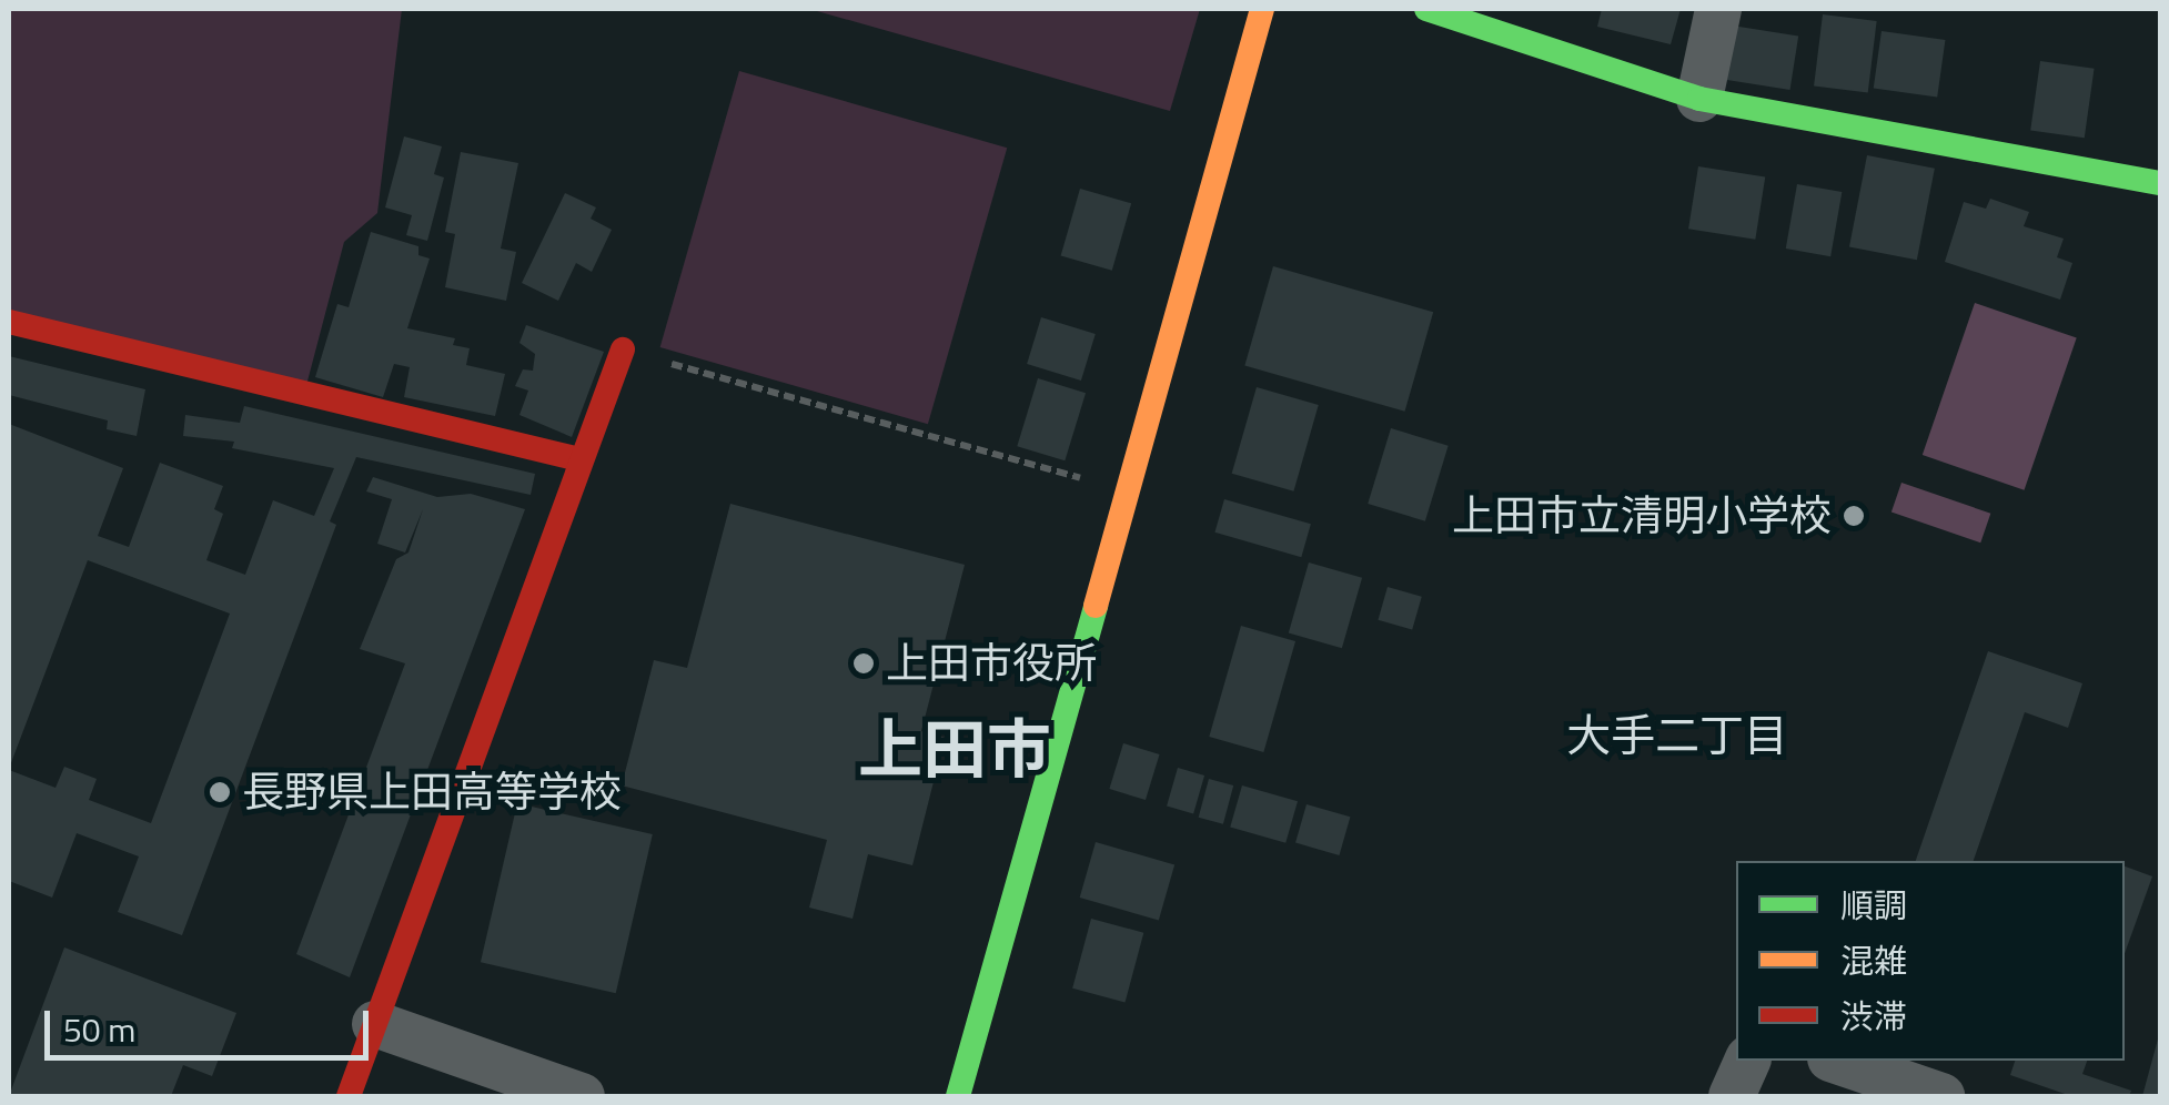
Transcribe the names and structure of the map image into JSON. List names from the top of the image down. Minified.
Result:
{"districts":["大手二丁目","上田市"],"places":["上田市立清明小学校","上田市役所","長野県上田高等学校"],"legend":["順調","混雑","渋滞"],"scale_bar":"50 m"}
